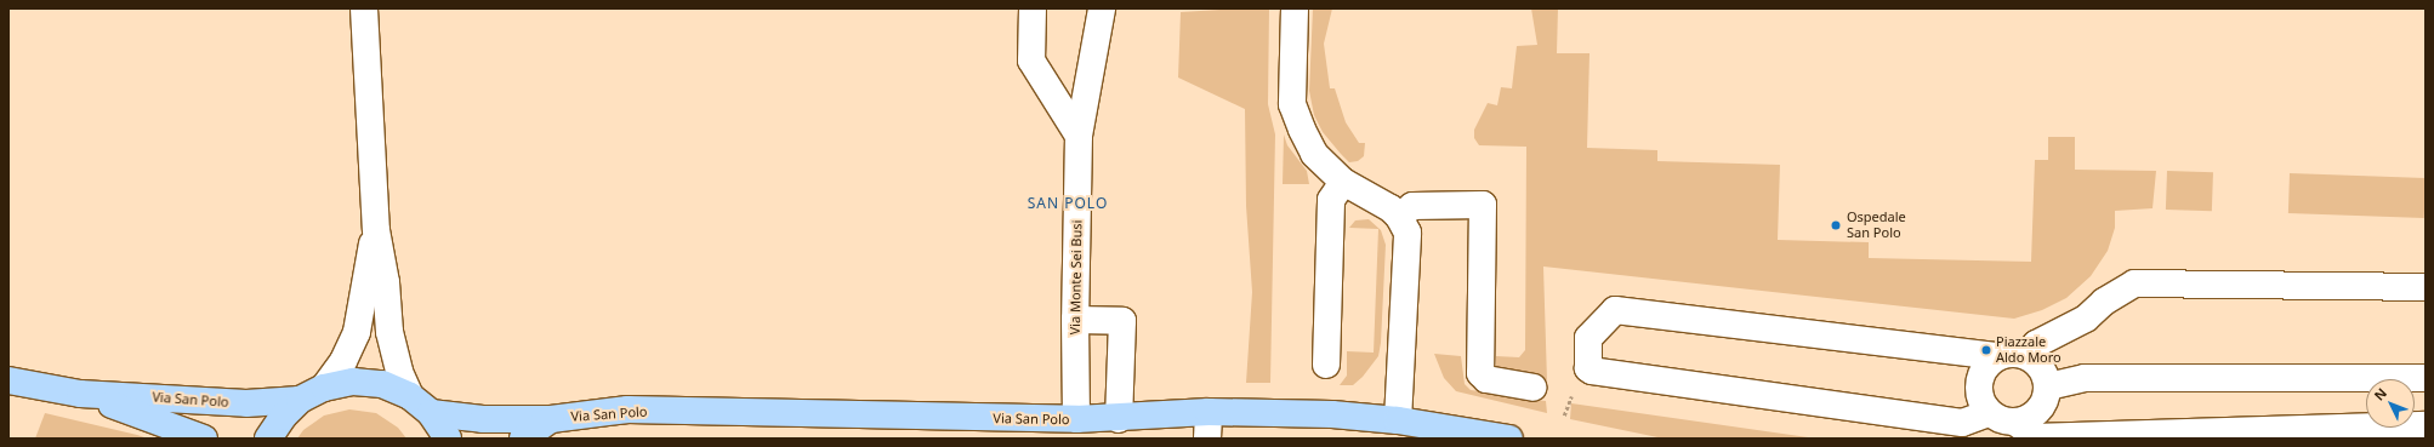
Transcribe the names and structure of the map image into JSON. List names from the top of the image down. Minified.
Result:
{"streets":{"main road":["Via San Polo"],"street":["Via Monte Sei Busi"]},"crossings":[["Via Monte Sei Busi","Via San Polo"]],"districts":["SAN POLO"],"places":["Ospedale San Polo","Piazzale Aldo Moro"],"north":"top left"}
